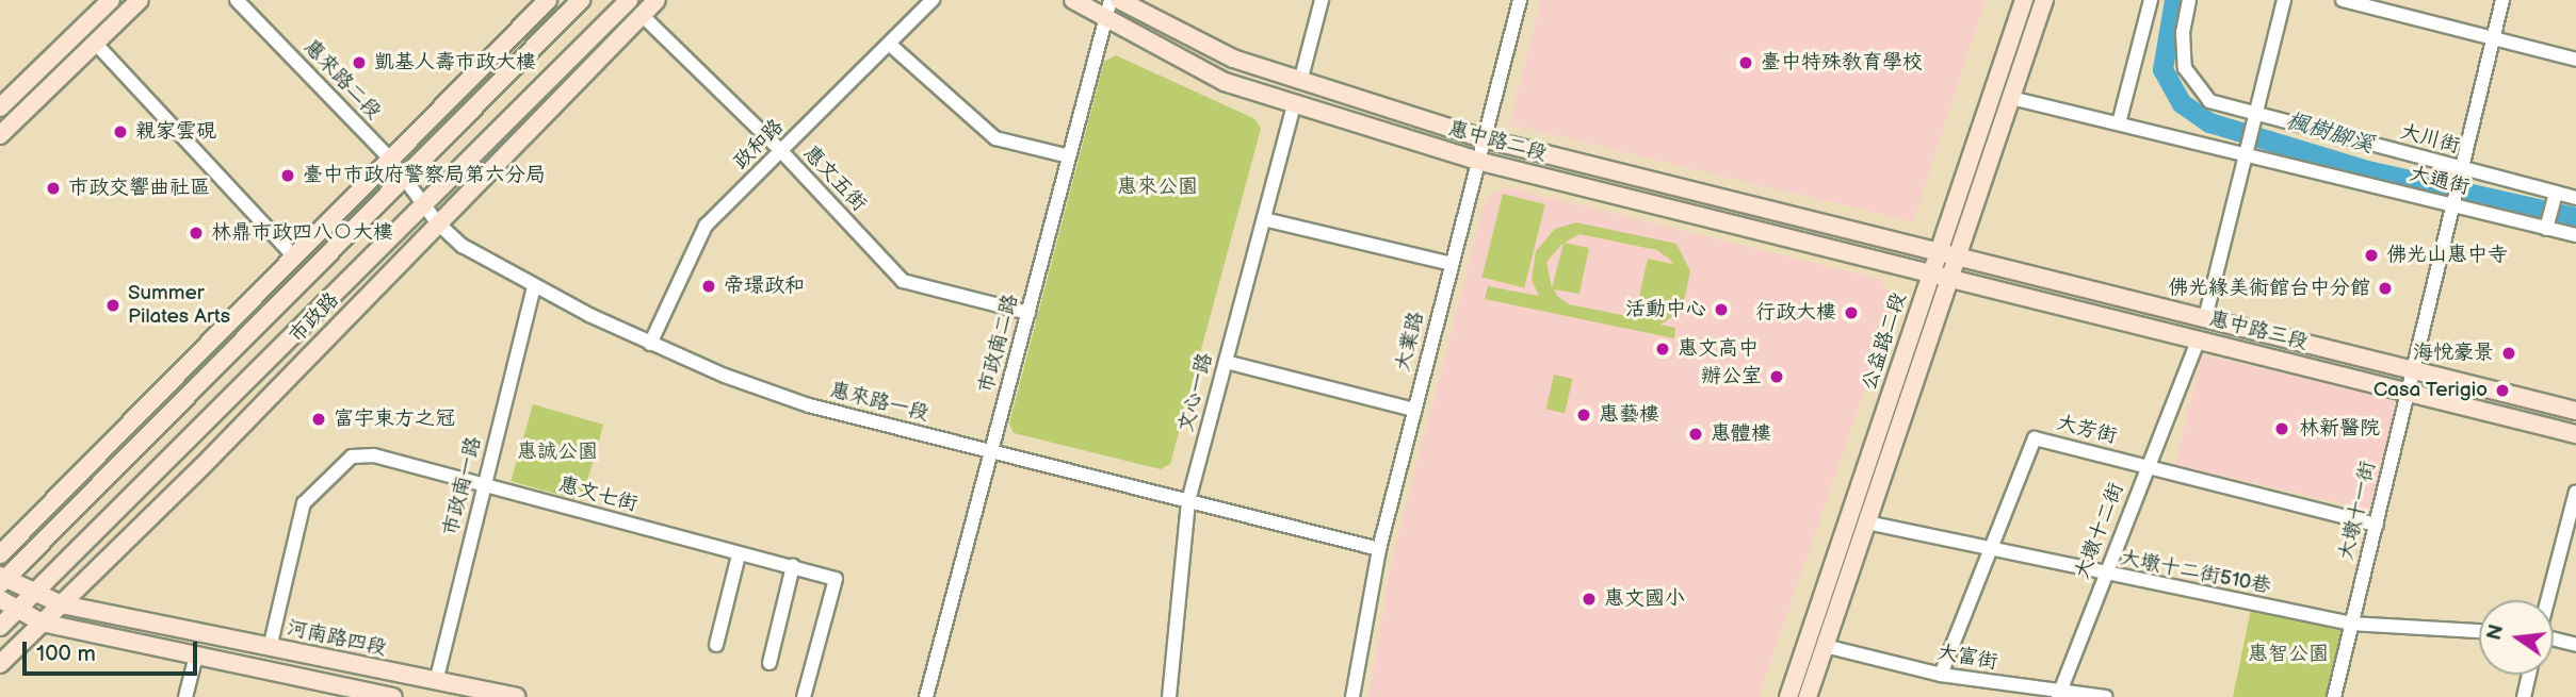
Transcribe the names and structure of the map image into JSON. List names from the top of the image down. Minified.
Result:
{"streets":{"street":["惠來路二段","大川街","惠中路二段","政和路","惠文五街","大通街","市政路","惠中路三段","大業路","公益路二段","市政南二路","文心一路","惠來路一段","大芳街","市政南一路","惠文七街","大墩十一街","大墩十二街","大墩十二街510巷","河南路四段","大富街"]},"crossings":[["惠來路二段","市政路"],["惠來路二段","惠來路一段"],["大川街","大墩十一街"],["惠中路二段","惠中路三段"],["惠中路二段","大業路"],["惠中路二段","公益路二段"],["惠中路二段","市政南二路"],["惠中路二段","文心一路"],["政和路","惠文五街"],["政和路","惠來路一段"],["惠文五街","市政路"],["惠文五街","市政南二路"],["大通街","公益路二段"],["大通街","大墩十一街"],["市政路","惠來路一段"],["市政路","河南路四段"],["惠中路三段","公益路二段"],["惠中路三段","大墩十一街"],["惠中路三段","大墩十二街"],["大業路","惠來路一段"],["公益路二段","大富街"],["市政南二路","惠來路一段"],["文心一路","惠來路一段"],["惠來路一段","市政南一路"],["大芳街","大墩十一街"],["大芳街","大墩十二街"],["大芳街","大墩十二街510巷"],["大芳街","大富街"],["市政南一路","惠文七街"],["市政南一路","河南路四段"],["惠文七街","河南路四段"],["大墩十一街","大墩十二街510巷"],["大墩十二街","大墩十二街510巷"],["大墩十二街","大富街"]],"water":["楓樹腳溪"],"parks":["惠來公園","惠誠公園","惠智公園"],"places":["凱基人壽市政大樓","臺中特殊教育學校","親家雲硯","臺中市政府警察局第六分局","市政交響曲社區","林鼎市政四八〇大樓","佛光山惠中寺","帝璟政和","佛光緣美術館台中分館","Summer Pilates Arts","活動中心","行政大樓","惠文高中","海悅豪景","辦公室","Casa Terigio","惠藝樓","富宇東方之冠","林新醫院","惠體樓","惠文國小"],"scale_bar":"100 m","north":"left"}
